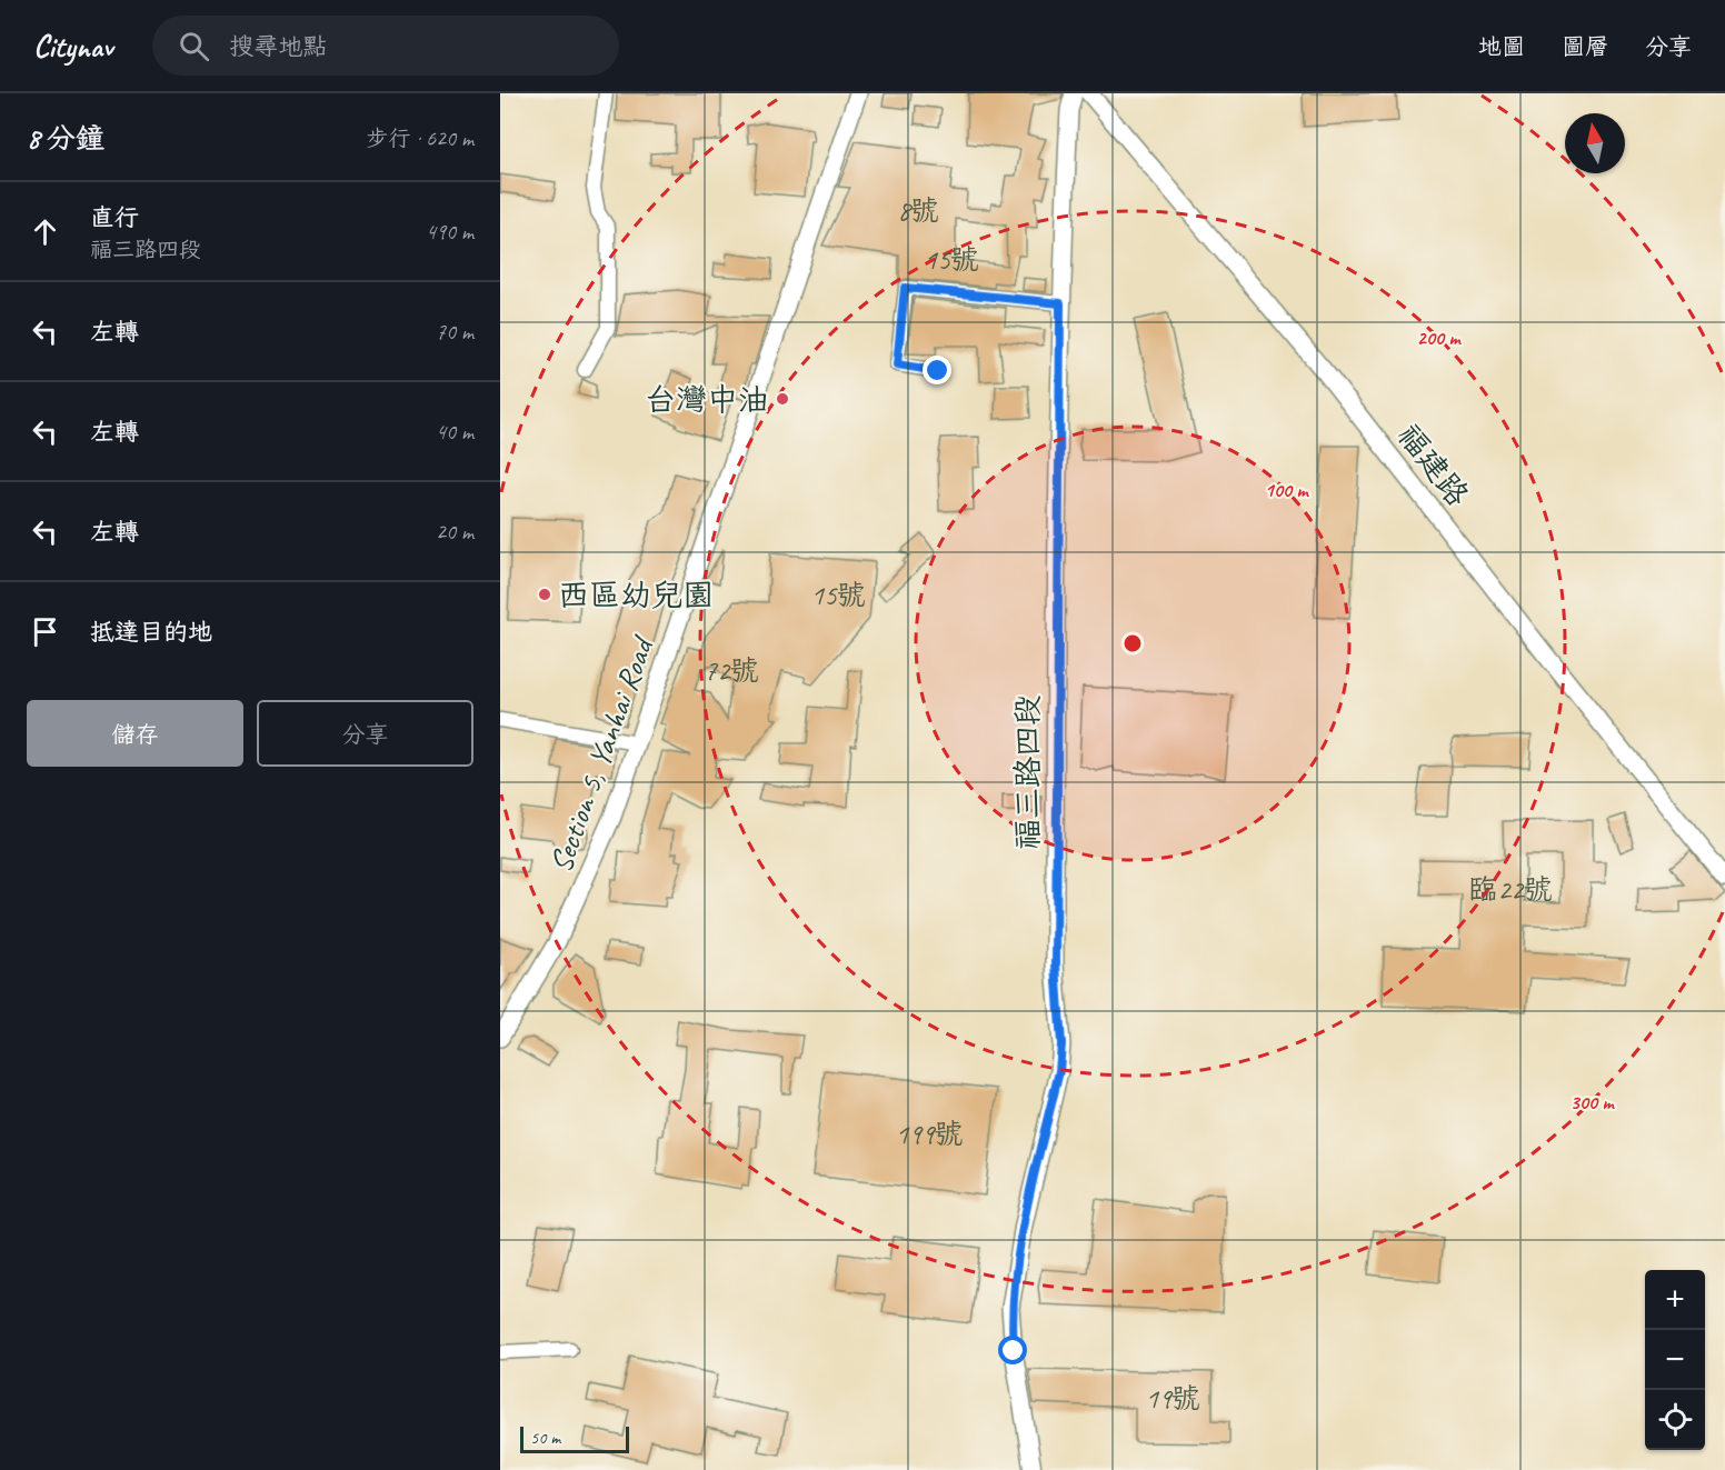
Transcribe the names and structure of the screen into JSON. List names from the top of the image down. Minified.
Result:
{"streets":{"street":["福建路","Section 5, Yanhai Road","福三路四段"]},"places":["台灣中油","西區幼兒園"],"house_numbers":["8號","15號","15號","72號","臨22號","199號","19號"],"scale_bar":"50 m","north":"top","page":{"header":"Citynav","search":"搜尋地點","nav":["地圖","圖層","分享"],"heading":["8 分鐘","步行 · 620 m"],"list":[["直行","福三路四段","490 m"],["左轉","70 m"],["左轉","40 m"],["左轉","20 m"],"抵達目的地"],"buttons":["儲存","分享"],"map_buttons":["+","−"],"scale":"50 m"},"rings":["200 m","100 m","300 m"]}
